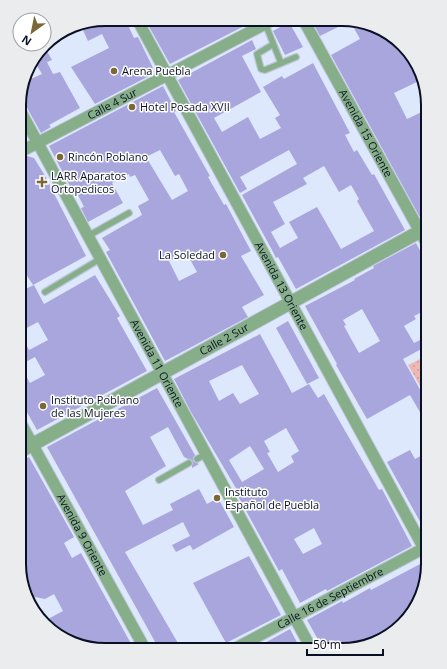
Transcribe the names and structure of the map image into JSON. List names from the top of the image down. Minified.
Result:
{"streets":{"street":["Calle 4 Sur","Avenida 15 Oriente","Avenida 13 Oriente","Calle 2 Sur","Avenida 11 Oriente","Avenida 9 Oriente","Calle 16 de Septiembre"]},"crossings":[["Calle 4 Sur","Avenida 13 Oriente"],["Calle 4 Sur","Avenida 11 Oriente"],["Avenida 13 Oriente","Calle 2 Sur"],["Calle 2 Sur","Avenida 11 Oriente"],["Calle 2 Sur","Avenida 9 Oriente"],["Avenida 11 Oriente","Calle 16 de Septiembre"]],"places":{"other":["Arena Puebla","Hotel Posada XVII","Rincón Poblano","La Soledad","Instituto Poblano de las Mujeres","Instituto Español de Puebla"],"health":["LARR Aparatos Ortopedicos"]},"scale_bar":"50 m","north":"bottom left"}
